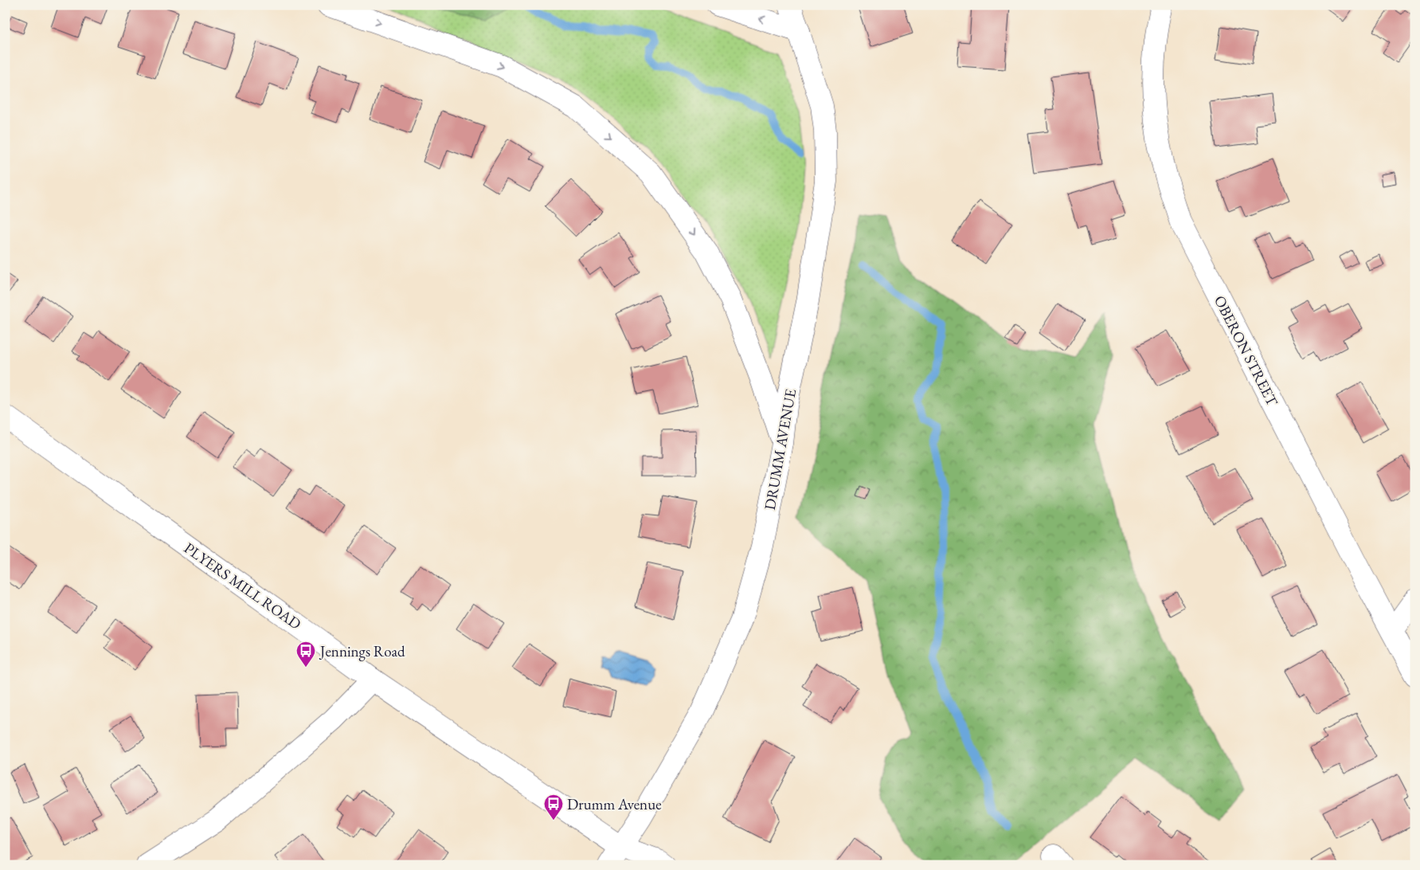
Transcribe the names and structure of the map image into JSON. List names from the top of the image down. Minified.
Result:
{"streets":{"street":["OBERON STREET","DRUMM AVENUE","PLYERS MILL ROAD"]},"crossings":[["DRUMM AVENUE","PLYERS MILL ROAD"]],"places":{"bus stop":["Jennings Road","Drumm Avenue"]}}
